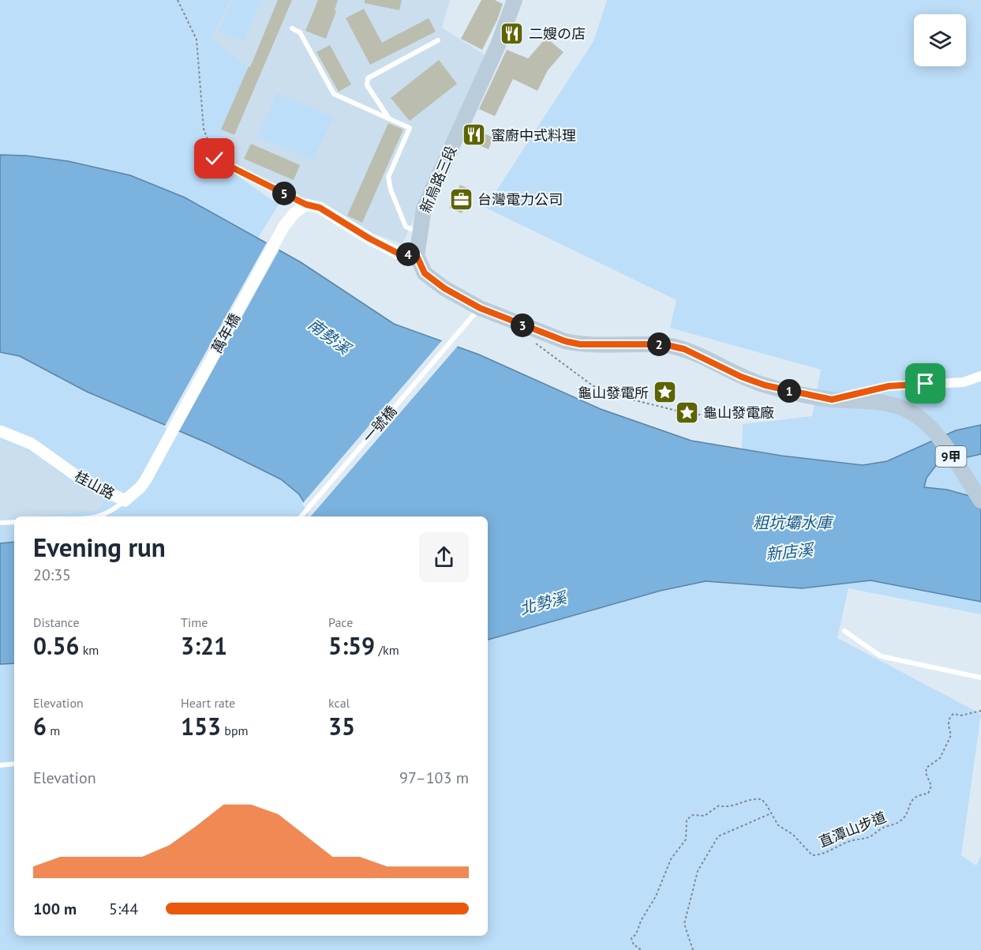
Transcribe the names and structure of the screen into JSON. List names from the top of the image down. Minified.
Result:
{"streets":{"main road":["新烏路三段","9甲"],"street":["萬年橋","桂山路"],"lane":["一號橋"],"path":["直潭山步道"]},"crossings":[["新烏路三段","9甲"],["萬年橋","桂山路"],["一號橋","9甲"]],"water":["南勢溪","粗坑壩水庫","新店溪","北勢溪"],"places":{"restaurant":["二嫂の店","蜜廚中式料理"],"office":["台灣電力公司"],"place":["龜山發電所","龜山發電廠"]},"page":{"pins":["5","4","3","2","1"],"heading":["Evening run","20:35"],"stats":[["Distance","0.56 km"],["Time","3:21"],["Pace","5:59 /km"],["Elevation","6 m"],["Heart rate","153 bpm"],["kcal","35"]],"chart":["Elevation","97–103 m"],"list":[{"name":"100 m","note":"5:44"}]}}
